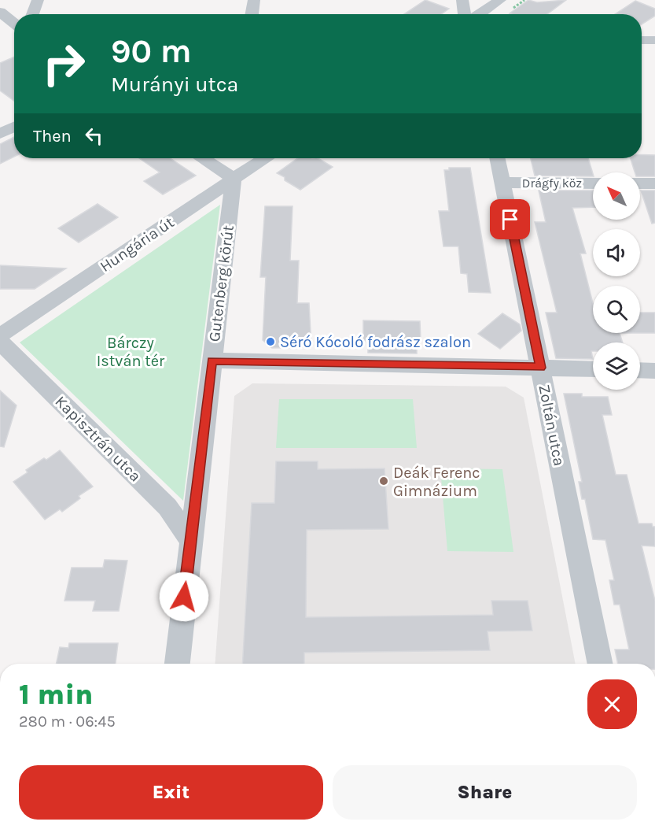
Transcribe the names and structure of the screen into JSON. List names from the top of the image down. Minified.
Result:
{"streets":{"street":["Drágfy köz","Hungária út","Gutenberg körút","Zoltán utca","Kapisztrán utca"]},"crossings":[["Drágfy köz","Zoltán utca"],["Hungária út","Gutenberg körút"],["Gutenberg körút","Kapisztrán utca"]],"parks":["Bárczy István tér"],"places":["Séró Kócoló fodrász szalon","Deák Ferenc Gimnázium"],"north":"top left","page":{"turn":["90 m","Murányi utca"],"then":"Then","heading":["1 min","280 m · 06:45"],"buttons":["Exit","Share"]}}
